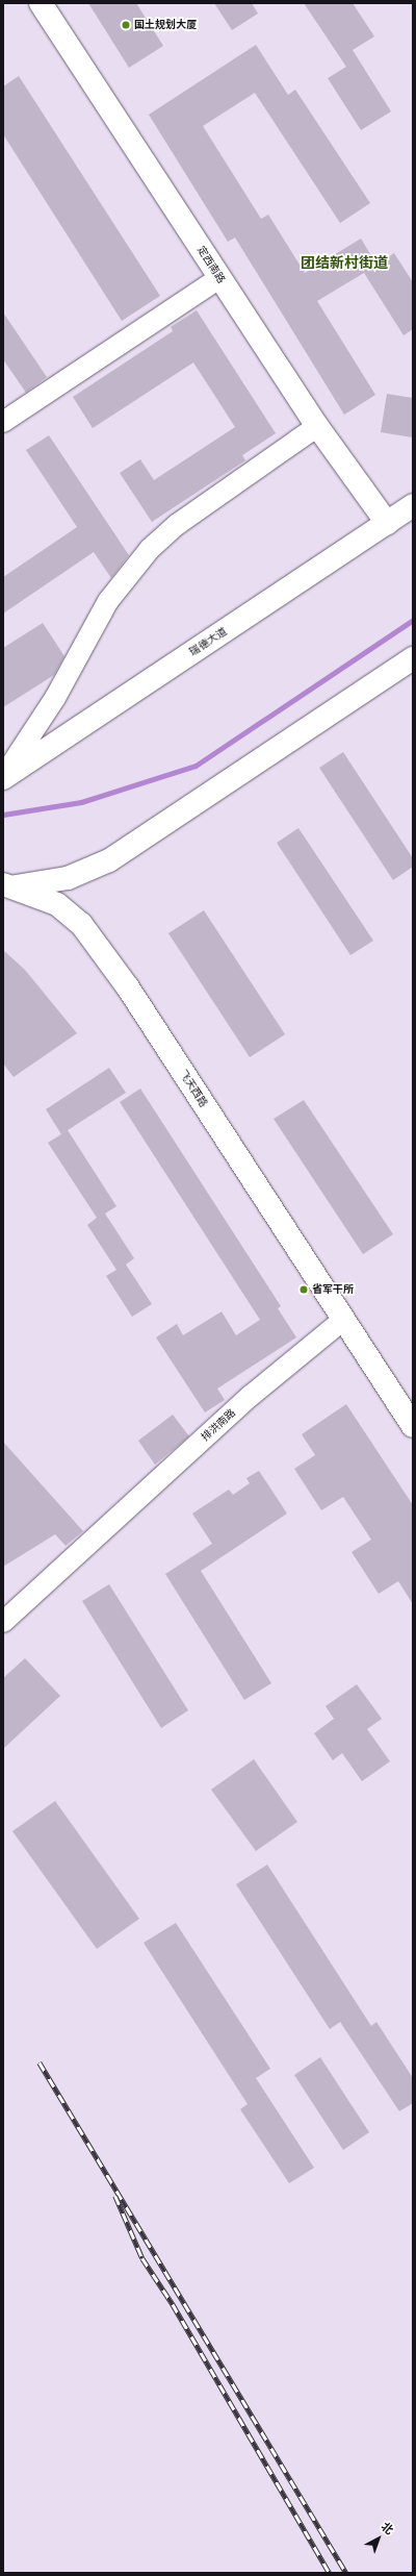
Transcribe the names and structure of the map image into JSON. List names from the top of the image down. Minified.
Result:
{"streets":{"street":["定西南路","瑞德大道","飞天西路","排洪南路"]},"crossings":[["定西南路","瑞德大道"],["飞天西路","排洪南路"]],"districts":["团结新村街道"],"places":["国土规划大厦","省军干所"],"north":"top right"}
